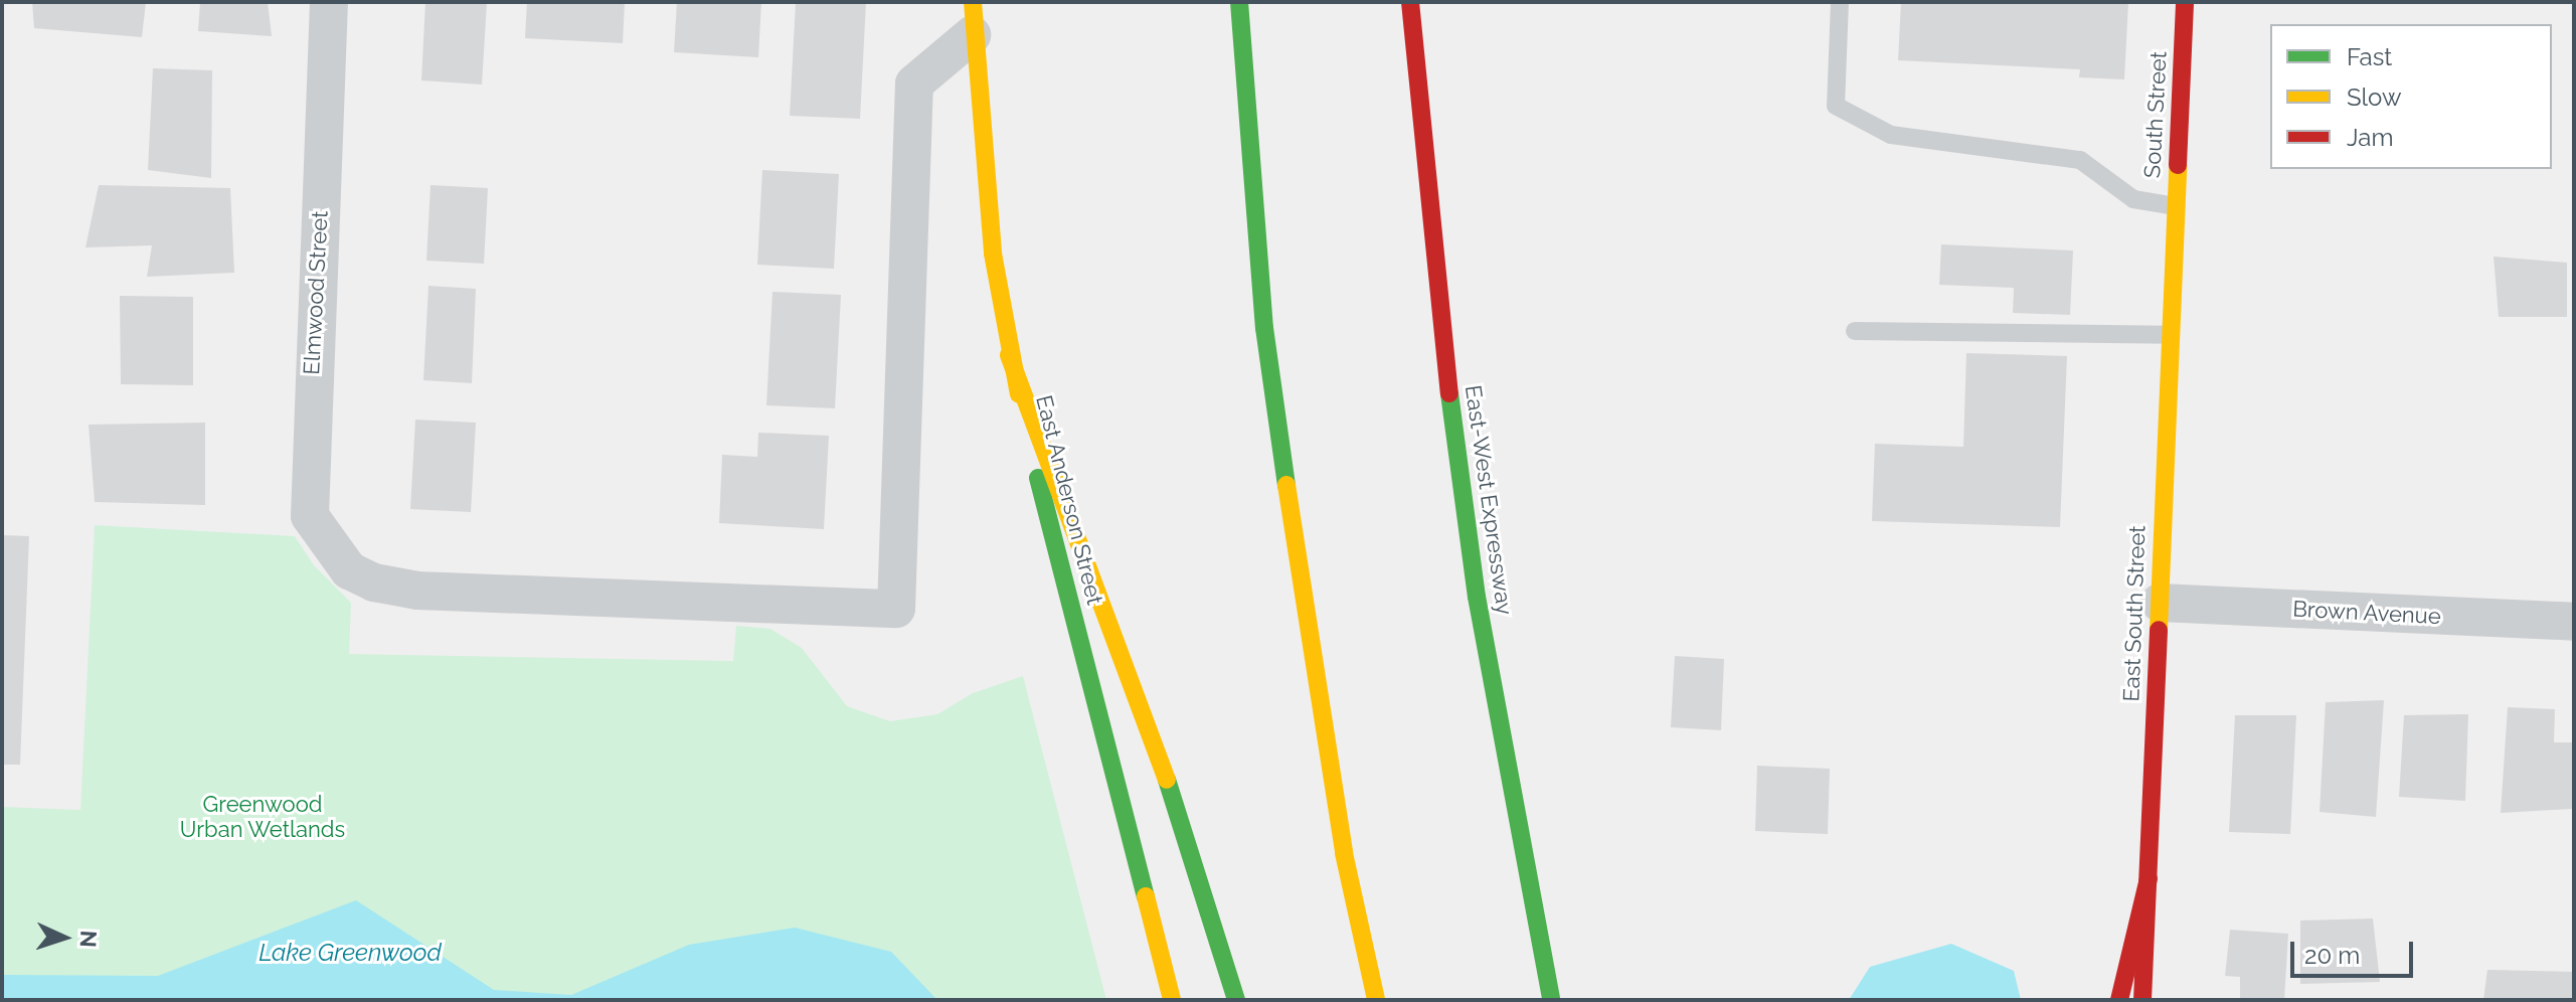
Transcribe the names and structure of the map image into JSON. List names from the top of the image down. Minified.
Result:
{"streets":{"main road":["South Street","East Anderson Street","East-West Expressway","East South Street"],"street":["Elmwood Street","Brown Avenue"]},"crossings":[["South Street","East South Street"],["Elmwood Street","East Anderson Street"],["Brown Avenue","East South Street"]],"water":["Lake Greenwood"],"parks":["Greenwood Urban Wetlands"],"legend":["Fast","Slow","Jam"],"scale_bar":"20 m","north":"right"}
